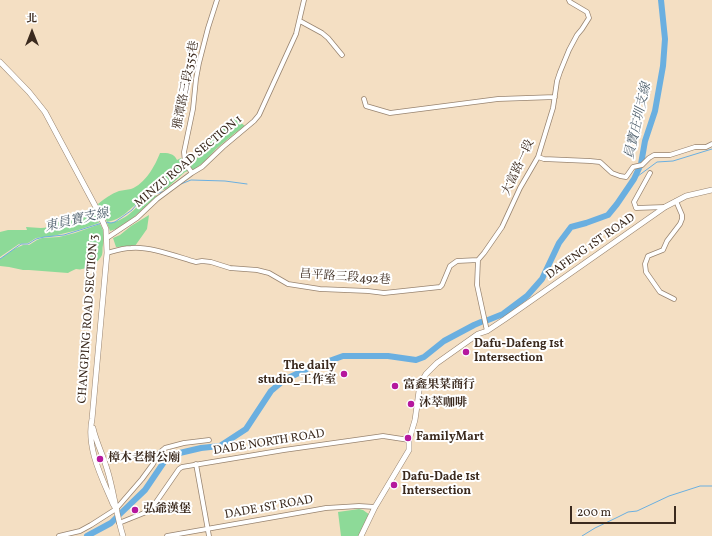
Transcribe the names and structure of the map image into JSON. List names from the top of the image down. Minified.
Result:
{"streets":{"street":["雅潭路三段355巷","MINZU ROAD SECTION 1","大富路一段","DAFENG 1ST ROAD","昌平路三段492巷","CHANGPING ROAD SECTION 3","DADE NORTH ROAD","DADE 1ST ROAD"]},"crossings":[["雅潭路三段355巷","MINZU ROAD SECTION 1"],["MINZU ROAD SECTION 1","CHANGPING ROAD SECTION 3"],["大富路一段","昌平路三段492巷"],["DAFENG 1ST ROAD","DADE NORTH ROAD"],["DAFENG 1ST ROAD","DADE 1ST ROAD"],["昌平路三段492巷","CHANGPING ROAD SECTION 3"],["CHANGPING ROAD SECTION 3","DADE NORTH ROAD"]],"water":["員寶庄圳支線","東員寶支線"],"places":["Dafu-Dafeng 1st Intersection","The daily studio_工作室","富鑫果菜商行","沐萃咖啡","FamilyMart","樟木老樹公廟","Dafu-Dade 1st Intersection","弘爺漢堡"],"scale_bar":"200 m","north":"top"}
